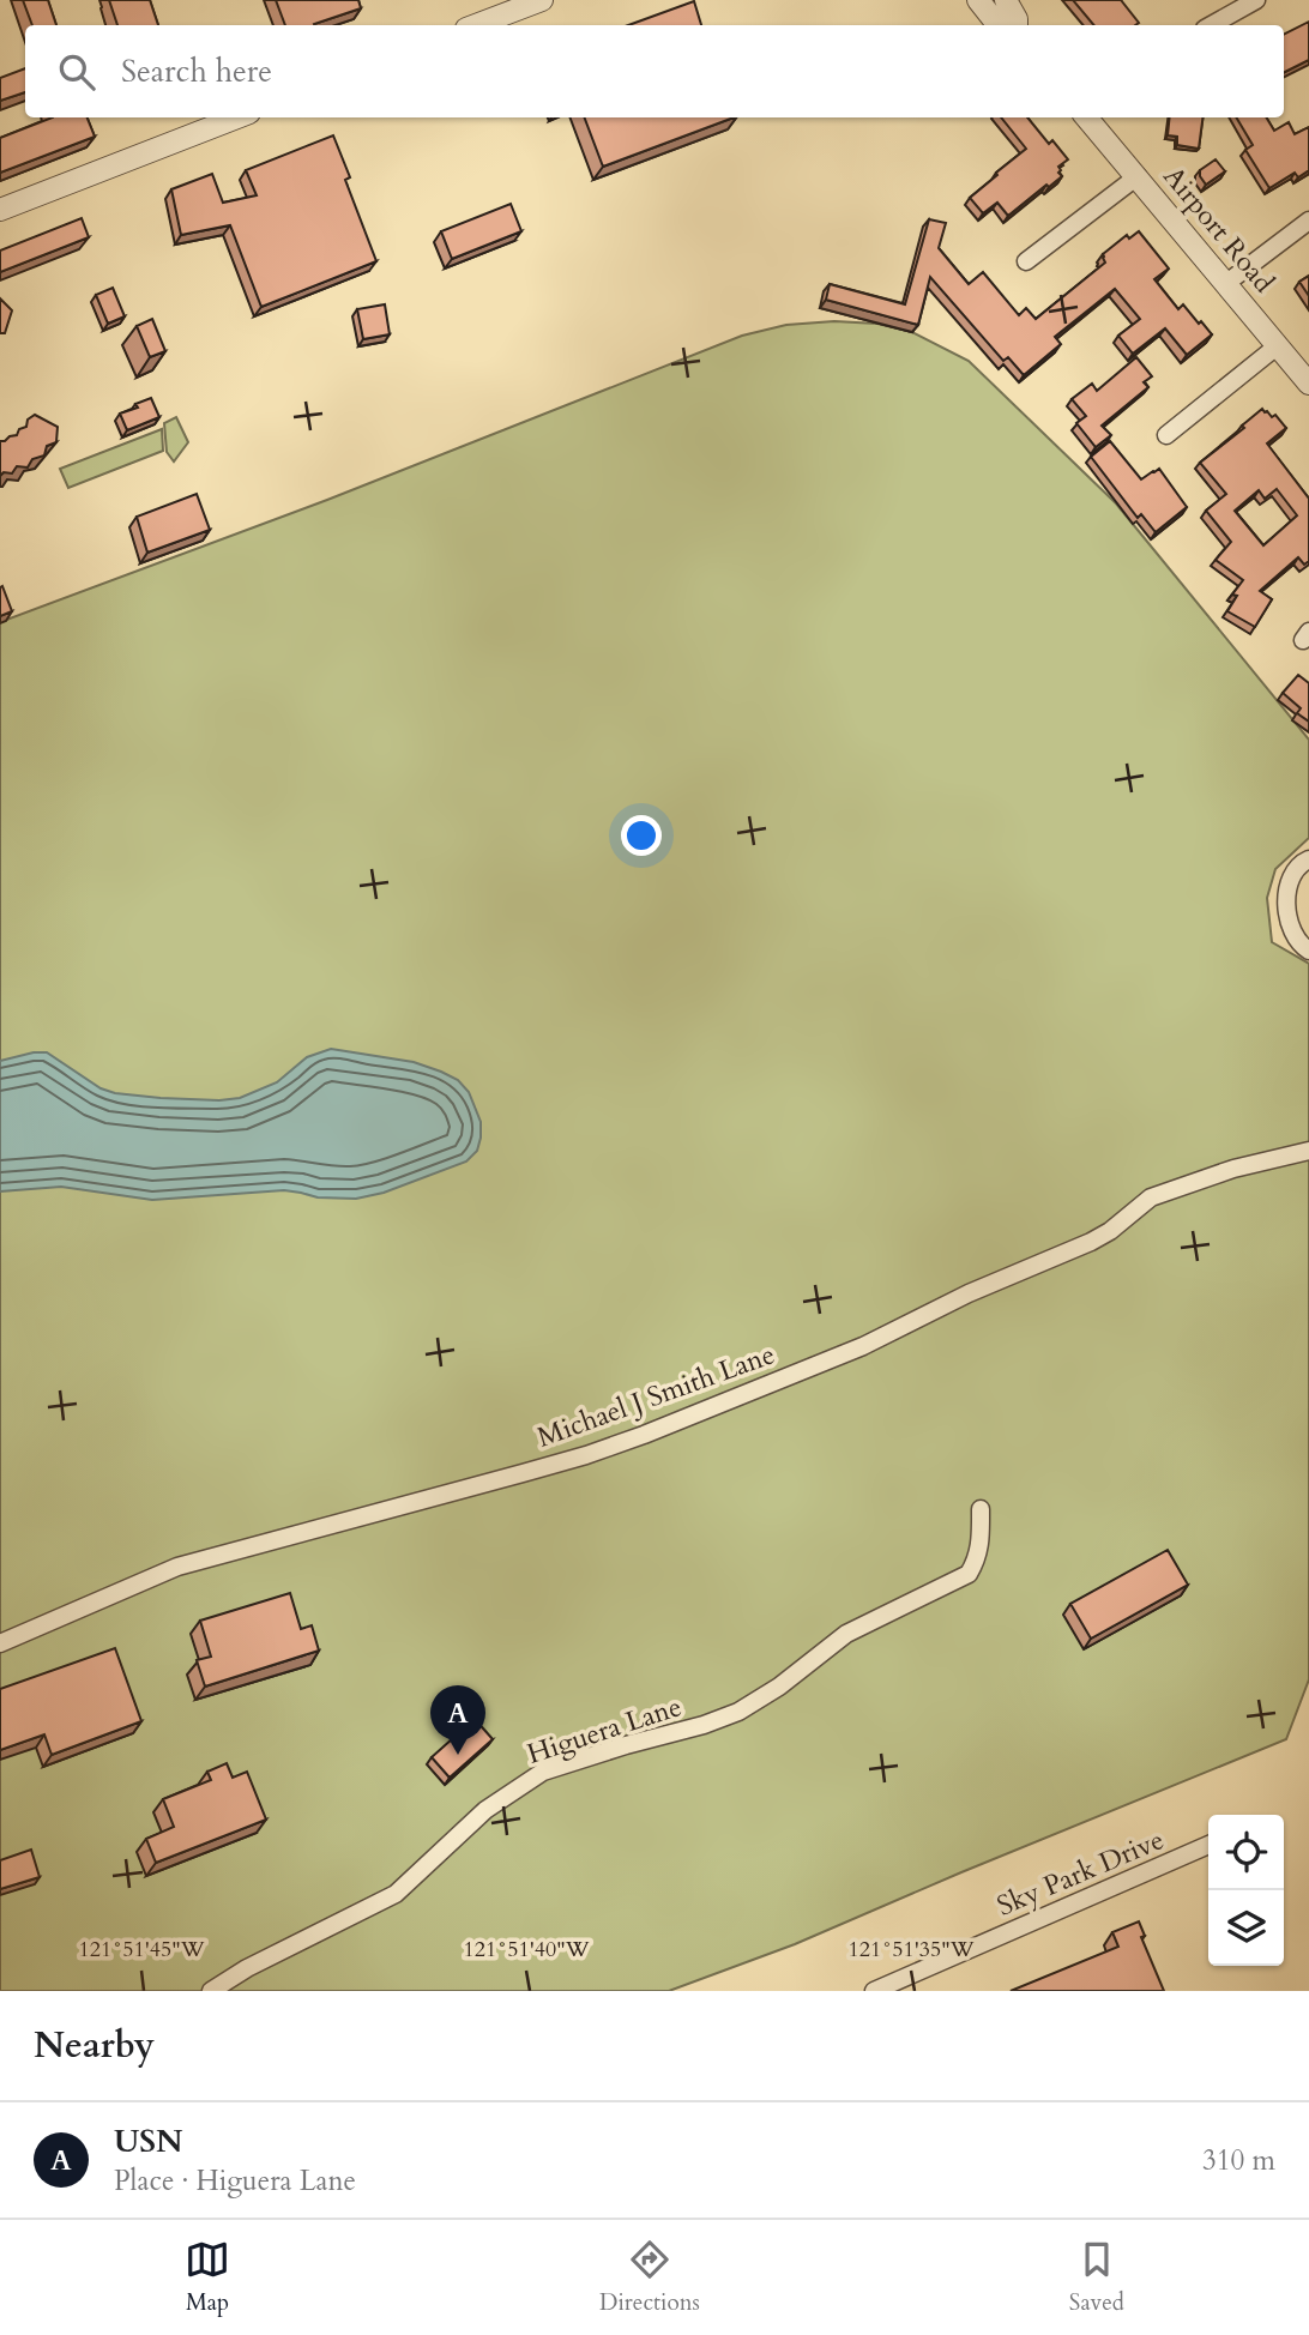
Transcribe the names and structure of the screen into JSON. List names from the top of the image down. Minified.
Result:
{"streets":{"street":["Airport Road","Michael J Smith Lane","Higuera Lane","Sky Park Drive"]},"page":{"search":"Search here","pins":"A","heading":"Nearby","list":[{"mark":"A","name":"USN","note":"Place · Higuera Lane","value":"310 m"}],"nav":["Map","Directions","Saved"]},"coordinates":["121°51'45\"W","121°51'40\"W","121°51'35\"W"]}
